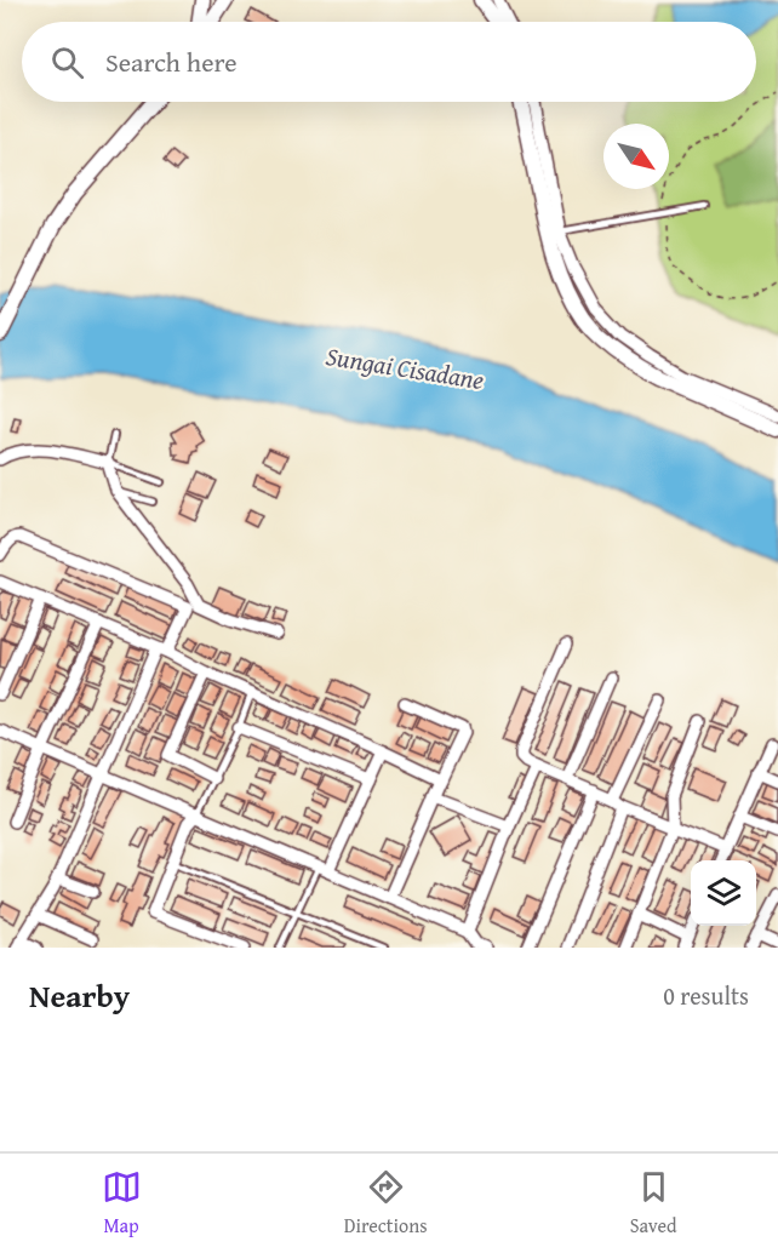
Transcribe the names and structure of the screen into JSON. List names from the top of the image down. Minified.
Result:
{"water":["Sungai Cisadane"],"north":"bottom right","page":{"search":"Search here","heading":["Nearby","0 results"],"nav":["Map","Directions","Saved"]}}
